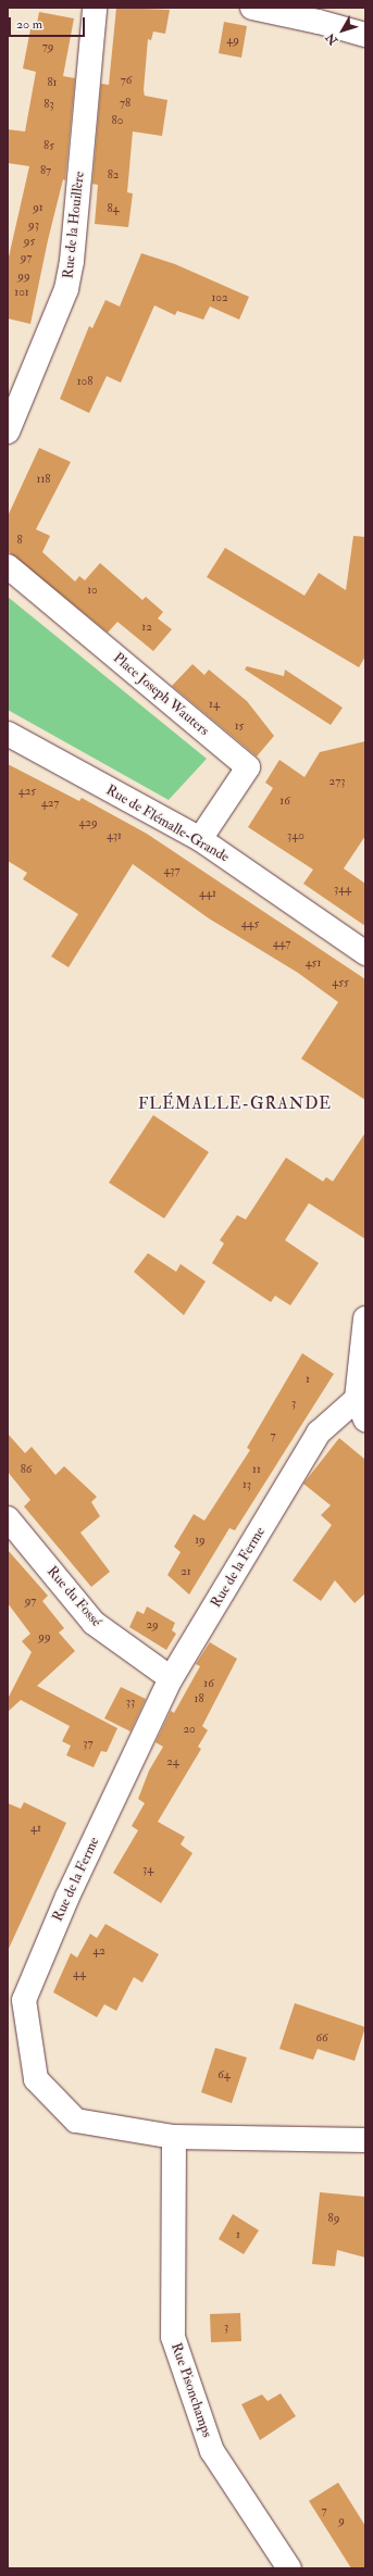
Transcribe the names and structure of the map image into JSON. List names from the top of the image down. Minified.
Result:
{"streets":{"street":["Rue de la Houillère","Place Joseph Wauters","Rue de Flémalle-Grande","Rue de la Ferme","Rue du Fossé","Rue Pisonchamps"]},"crossings":[["Place Joseph Wauters","Rue de Flémalle-Grande"],["Rue de la Ferme","Rue du Fossé"],["Rue de la Ferme","Rue Pisonchamps"]],"districts":["FLÉMALLE-GRANDE"],"house_numbers":["49","79","76","81","78","83","80","85","87","82","91","84","93","95","97","99","101","102","108","118","8","10","12","14","15","273","425","16","427","429","431","340","437","344","441","445","447","451","455","1","3","7","86","11","13","19","21","97","29","99","16","18","33","20","37","24","41","34","42","44","66","64","89","1","3","7","9"],"scale_bar":"20 m","north":"bottom left"}
